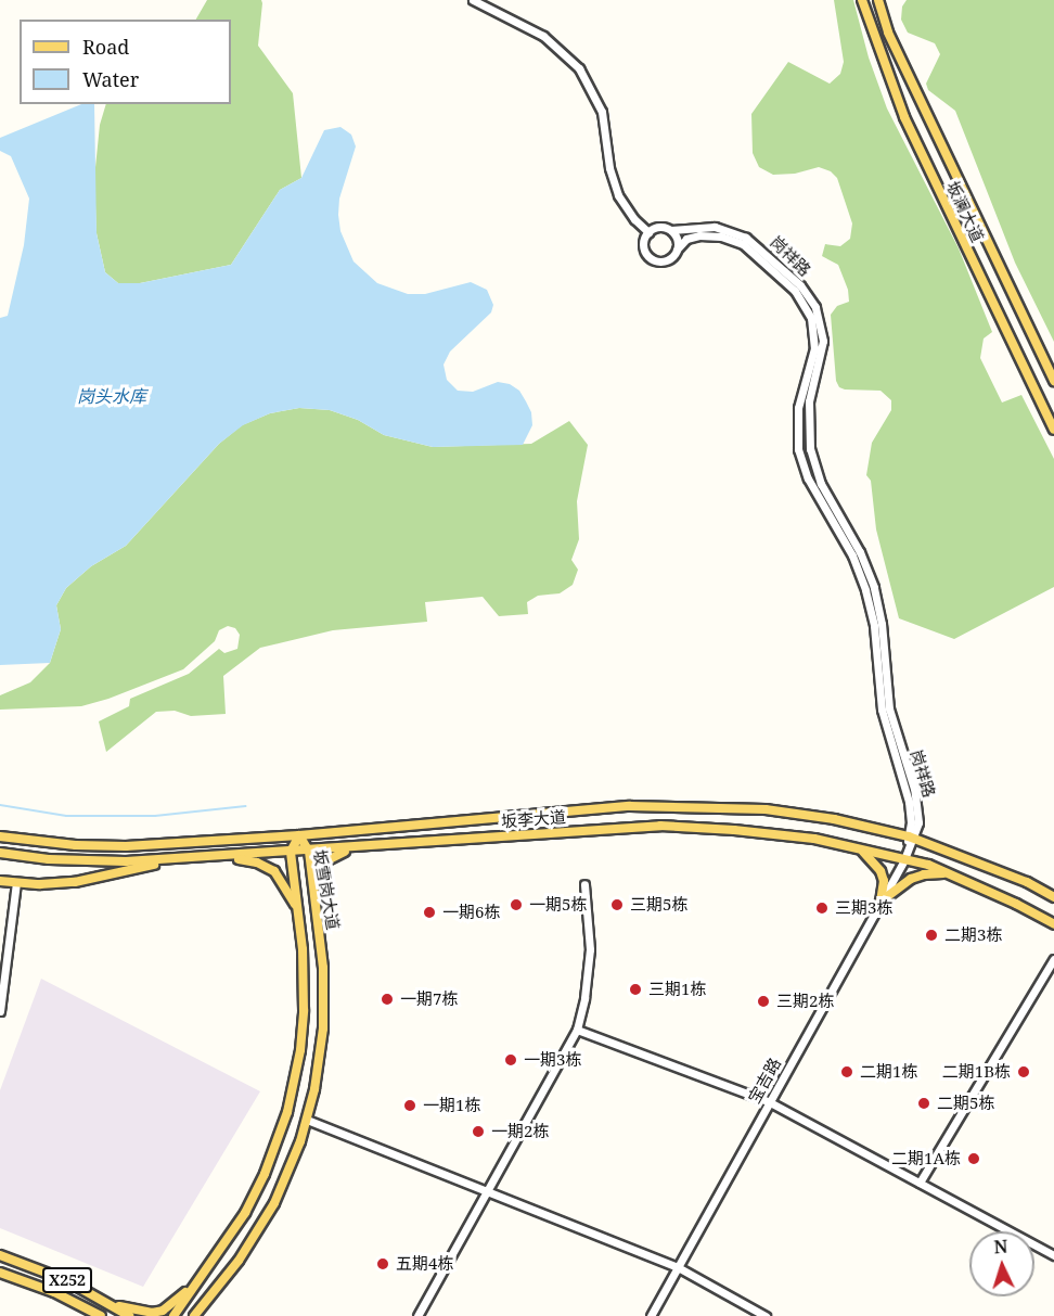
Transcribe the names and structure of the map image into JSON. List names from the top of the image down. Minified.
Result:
{"streets":{"main road":["坂澜大道","坂李大道","坂雪岗大道","X252"],"street":["岗祥路","宝吉路"]},"crossings":[["岗祥路","坂李大道"],["岗祥路","宝吉路"],["坂李大道","坂雪岗大道"],["坂李大道","宝吉路"]],"water":["岗头水库"],"places":["一期5栋","三期5栋","三期3栋","一期6栋","二期3栋","三期1栋","一期7栋","三期2栋","一期3栋","二期1栋","二期1B栋","二期5栋","一期1栋","一期2栋","二期1A栋","五期4栋"],"legend":["Road","Water"],"north":"top"}
